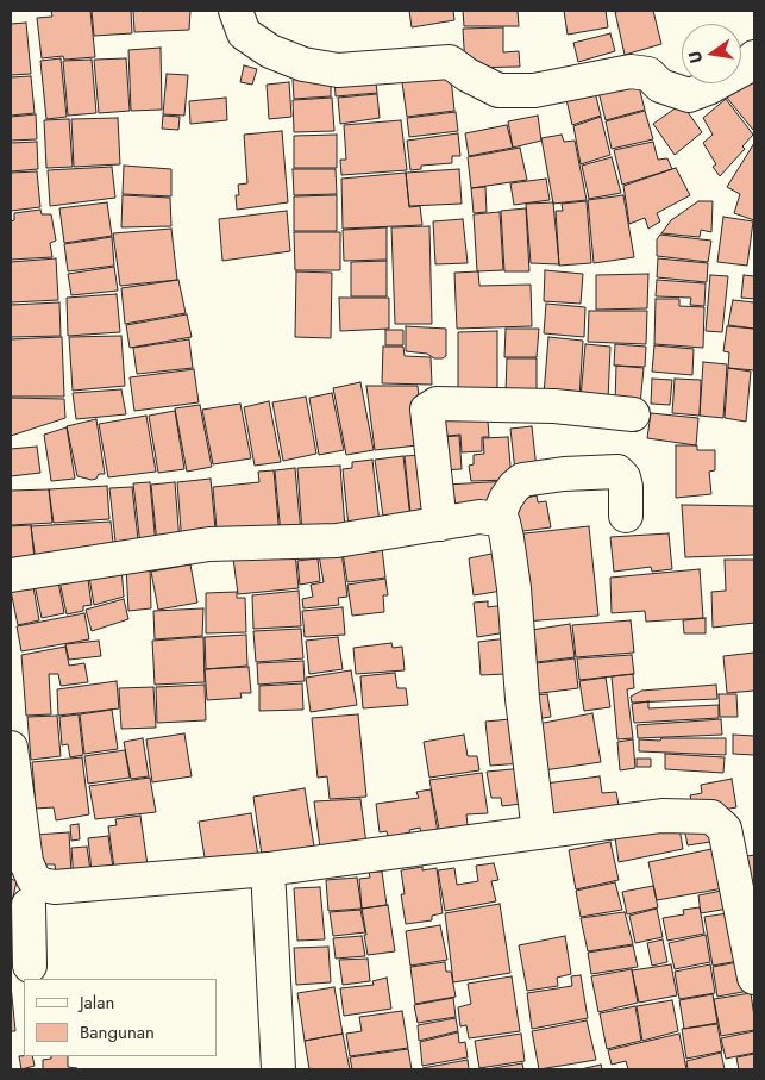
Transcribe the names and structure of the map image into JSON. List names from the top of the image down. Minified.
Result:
{"legend":["Jalan","Bangunan"],"north":"left"}
